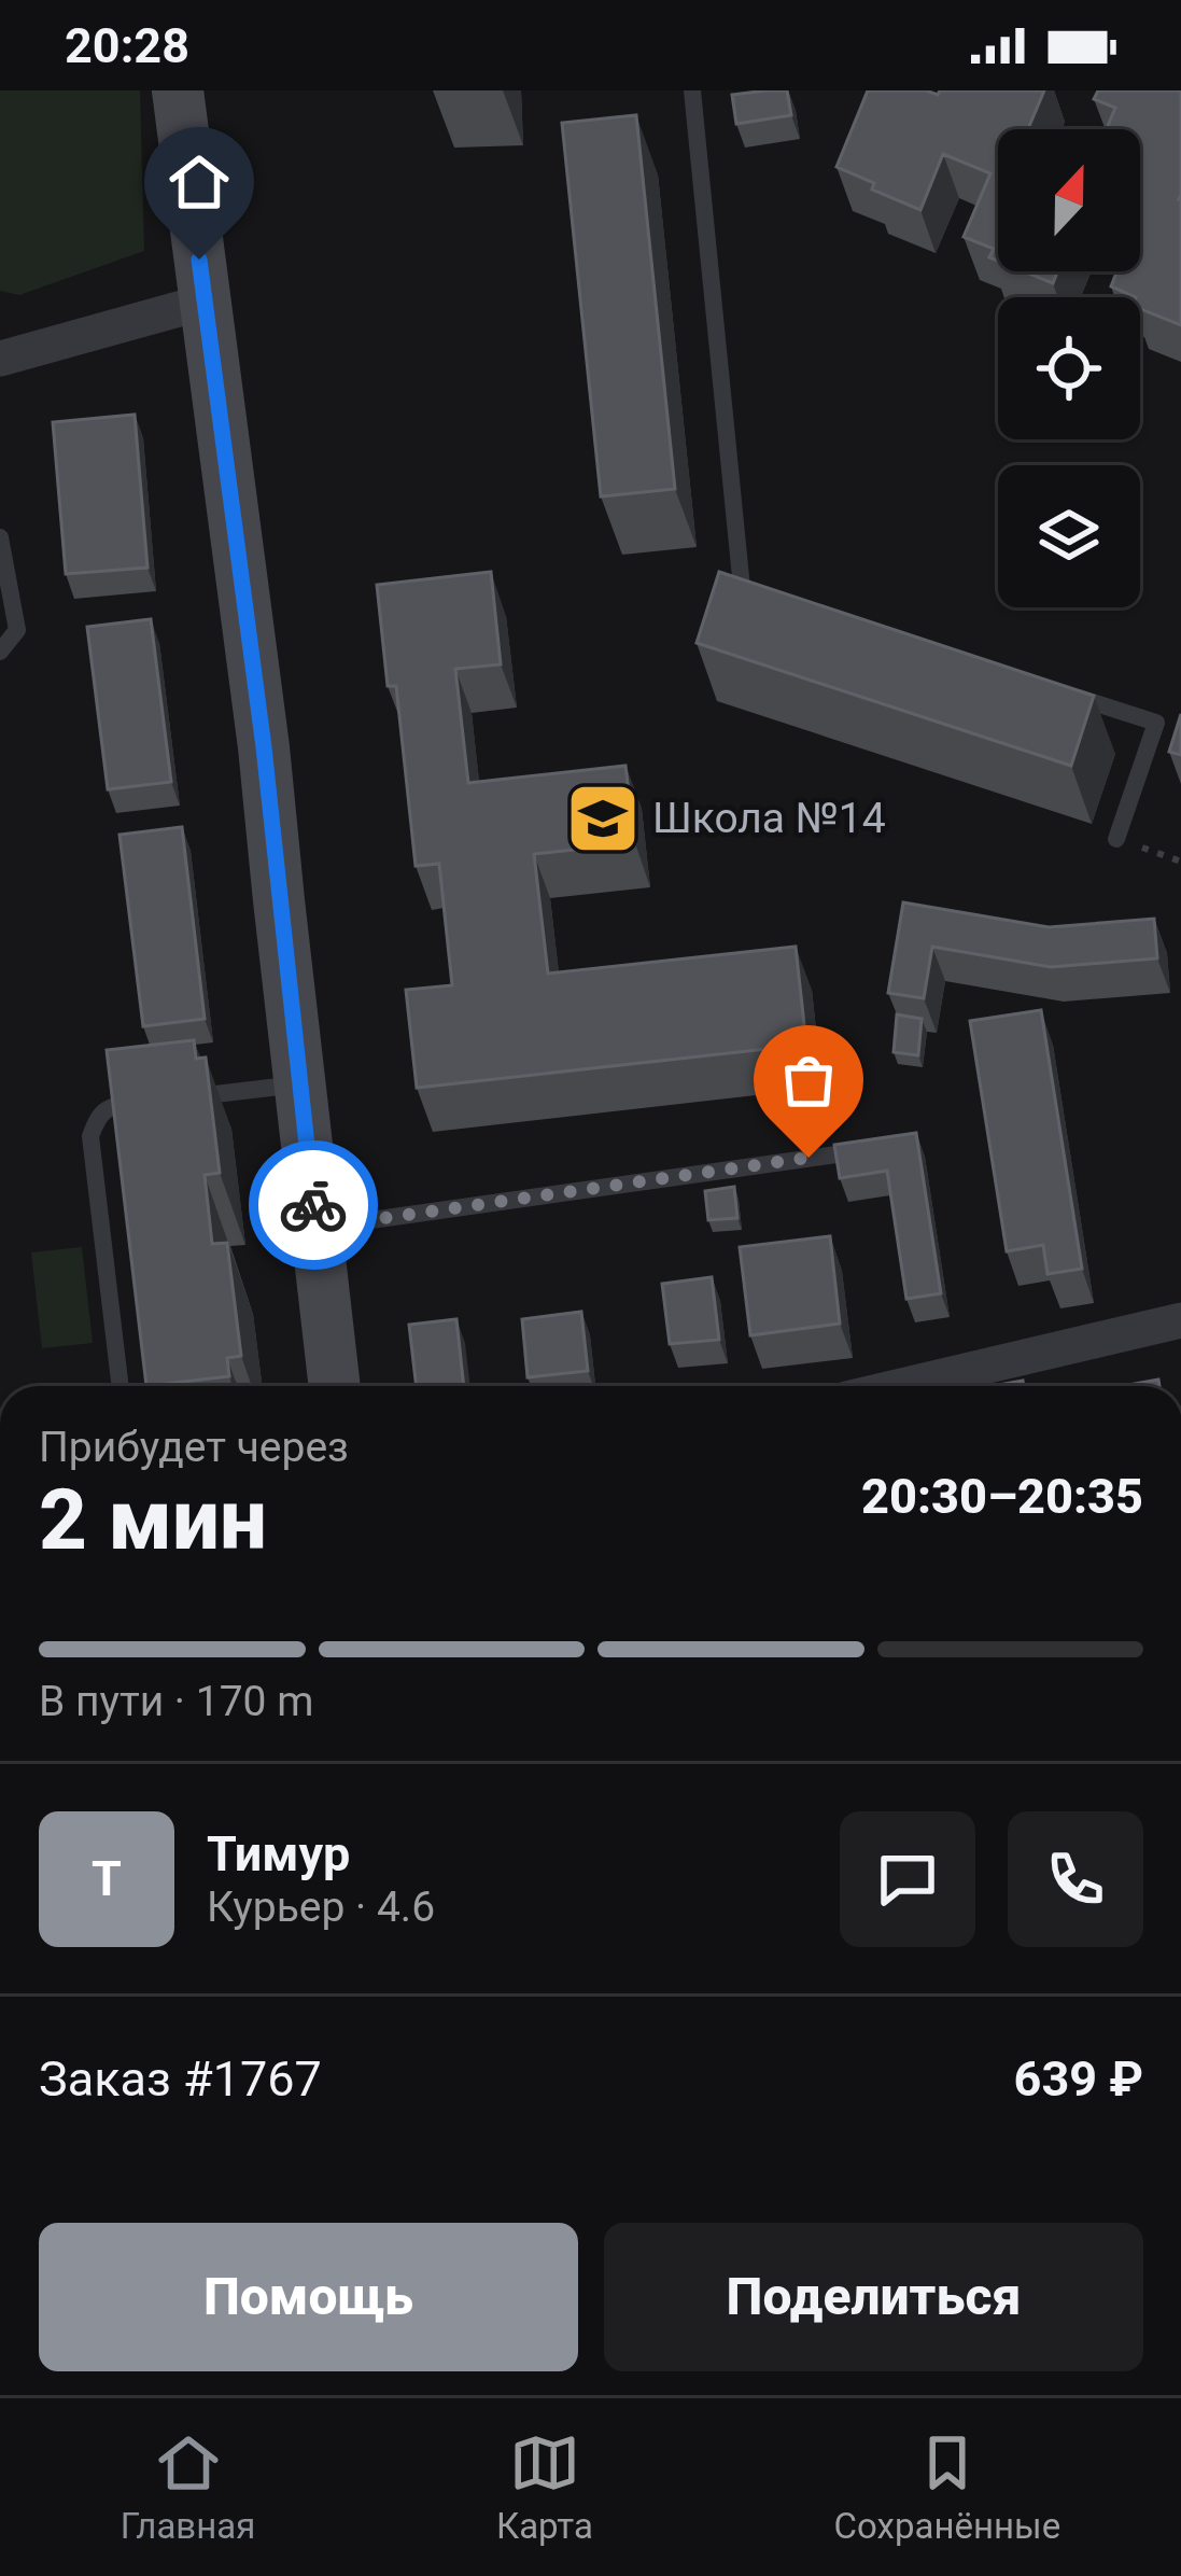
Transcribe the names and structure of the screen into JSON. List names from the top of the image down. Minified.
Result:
{"places":{"school or university":["Школа №14"]},"north":"top","page":{"status":"20:28","heading":["2 мин","Прибудет через","20:30–20:35"],"panel":["Тимур","Курьер · 4.6","Заказ #1767","639 ₽"],"bar":"В пути · 170 m","round":"Т","buttons":["Помощь","Поделиться"],"tabs":["Главная","Карта","Сохранённые"]}}
